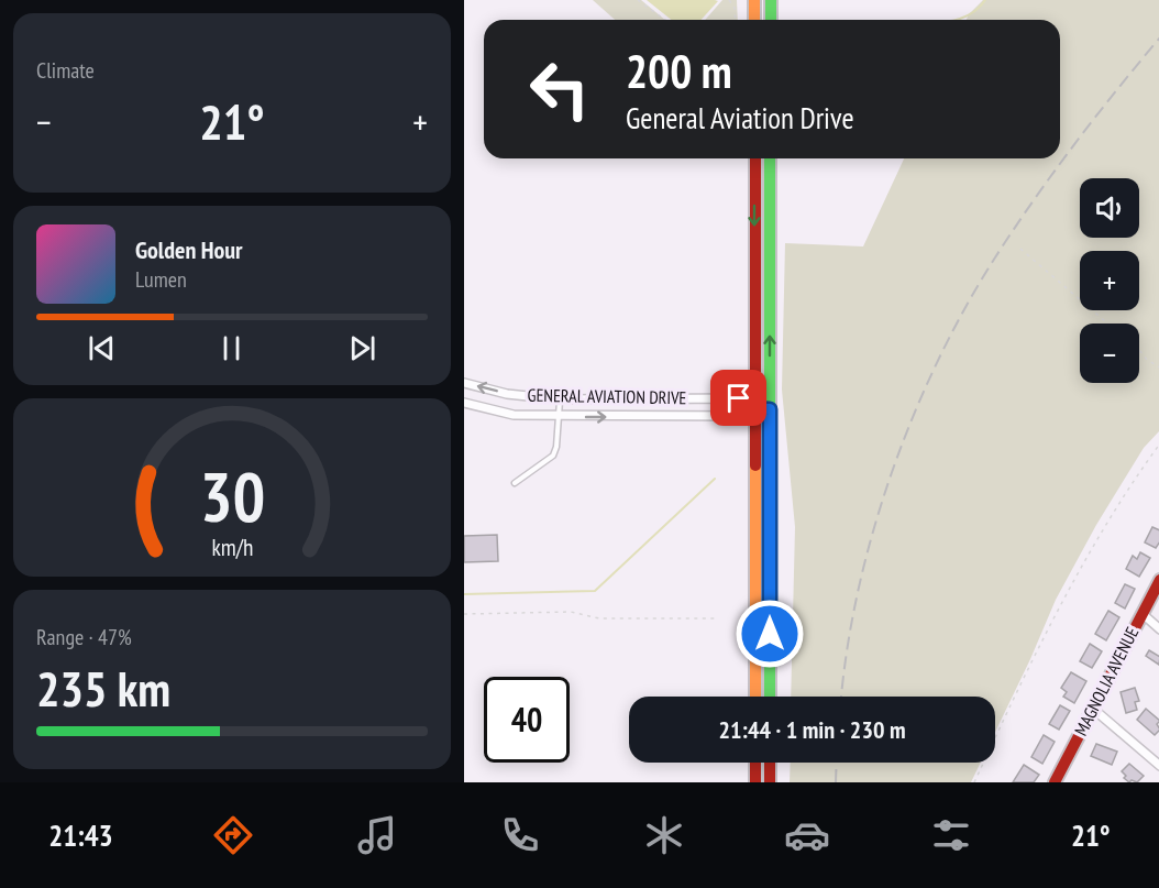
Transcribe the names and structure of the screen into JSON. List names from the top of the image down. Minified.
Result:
{"streets":{"street":["GENERAL AVIATION DRIVE","MAGNOLIA AVENUE"]},"page":{"tile":["Climate",["Range · 47%","235 km"]],"turn":["200 m","General Aviation Drive"],"heat":["−","21°","+"],"map_buttons":["+","−"],"song":["Golden Hour","Lumen"],"limit":"40","trip":"21:44 · 1 min · 230 m","tabs":["21:43","21°"],"gauge":["30","km/h"]}}
